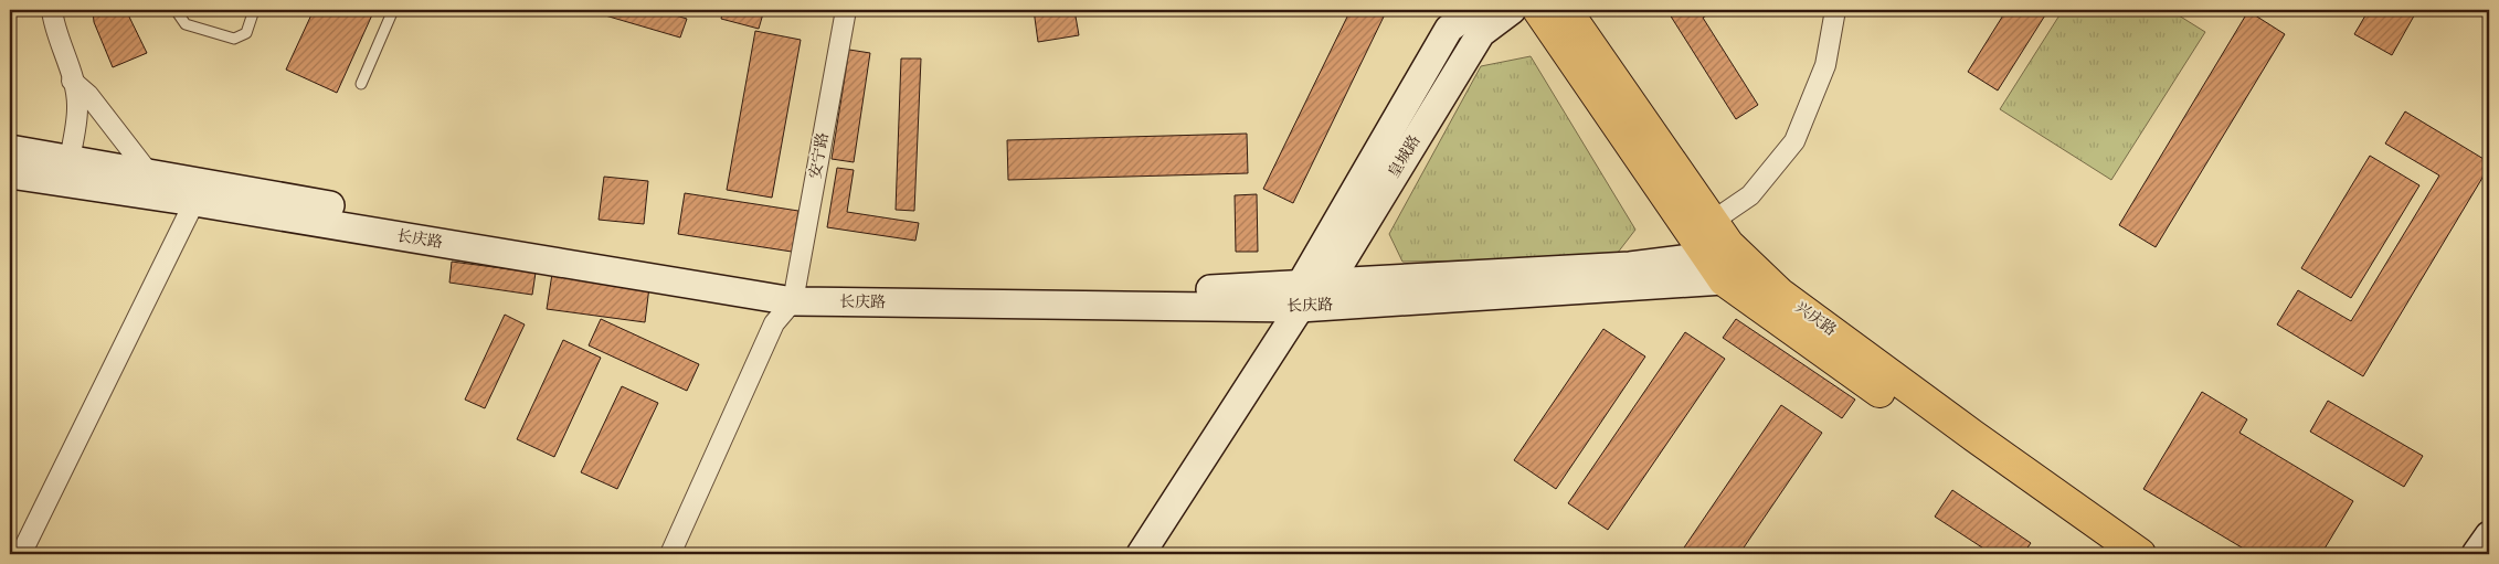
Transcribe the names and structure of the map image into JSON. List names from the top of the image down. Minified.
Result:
{"streets":{"main road":["皇城路","长庆路","兴庆路"],"street":["安宁路"]},"crossings":[["安宁路","长庆路"],["皇城路","长庆路"],["长庆路","兴庆路"]]}
